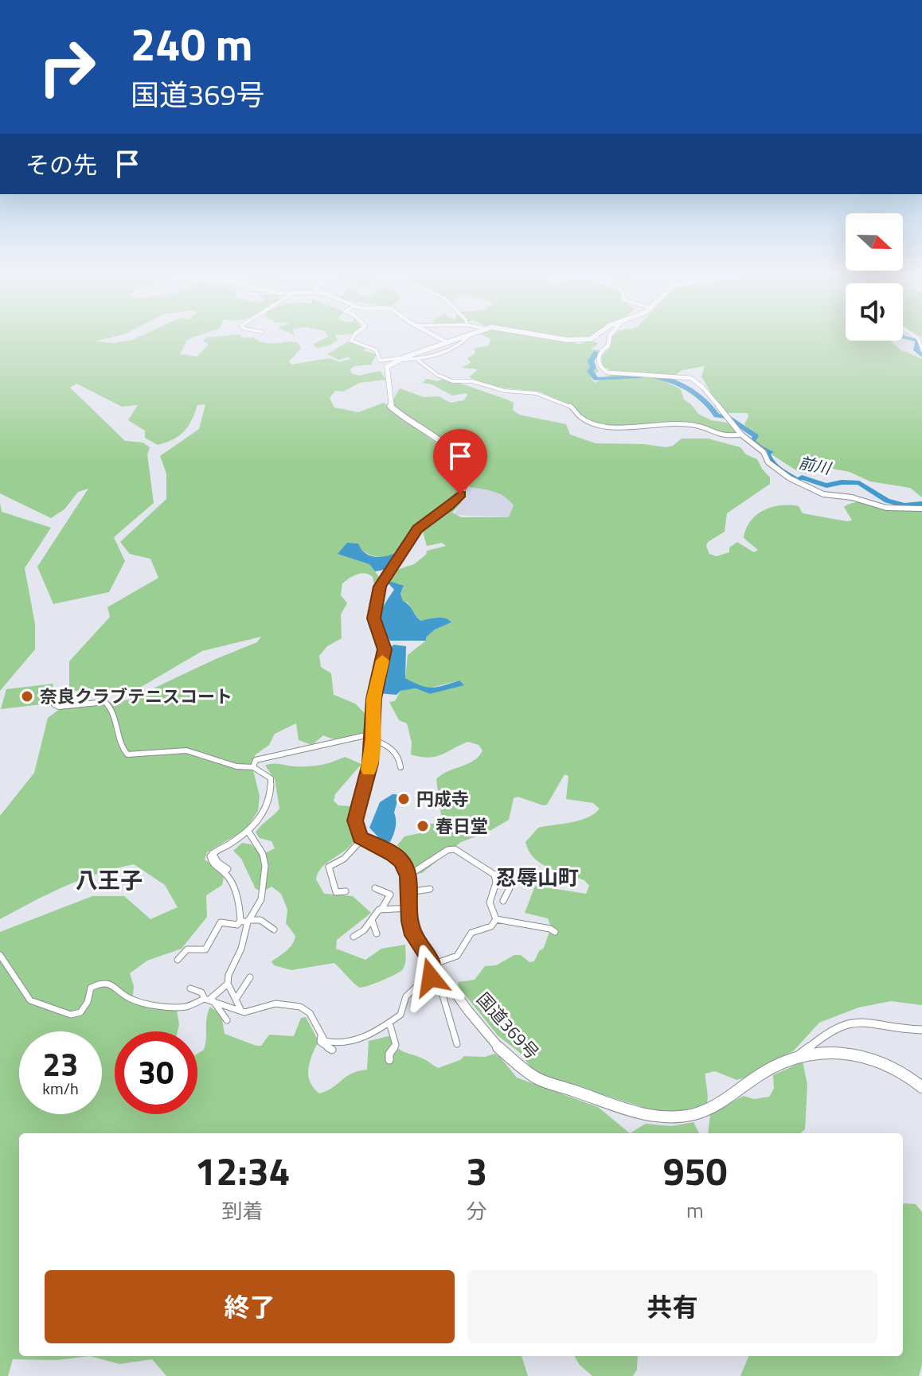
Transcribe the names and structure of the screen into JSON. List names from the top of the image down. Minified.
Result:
{"streets":{"highway":["国道369号"]},"districts":["忍辱山町","八王子"],"water":["前川"],"places":["奈良クラブテニスコート","円成寺","春日堂"],"north":"right","page":{"turn":["240 m","国道369号"],"then":"その先","speed":"23 km/h","limit":"30","eta":["12:34","到着","3","分","950","m"],"buttons":["終了","共有"]}}
